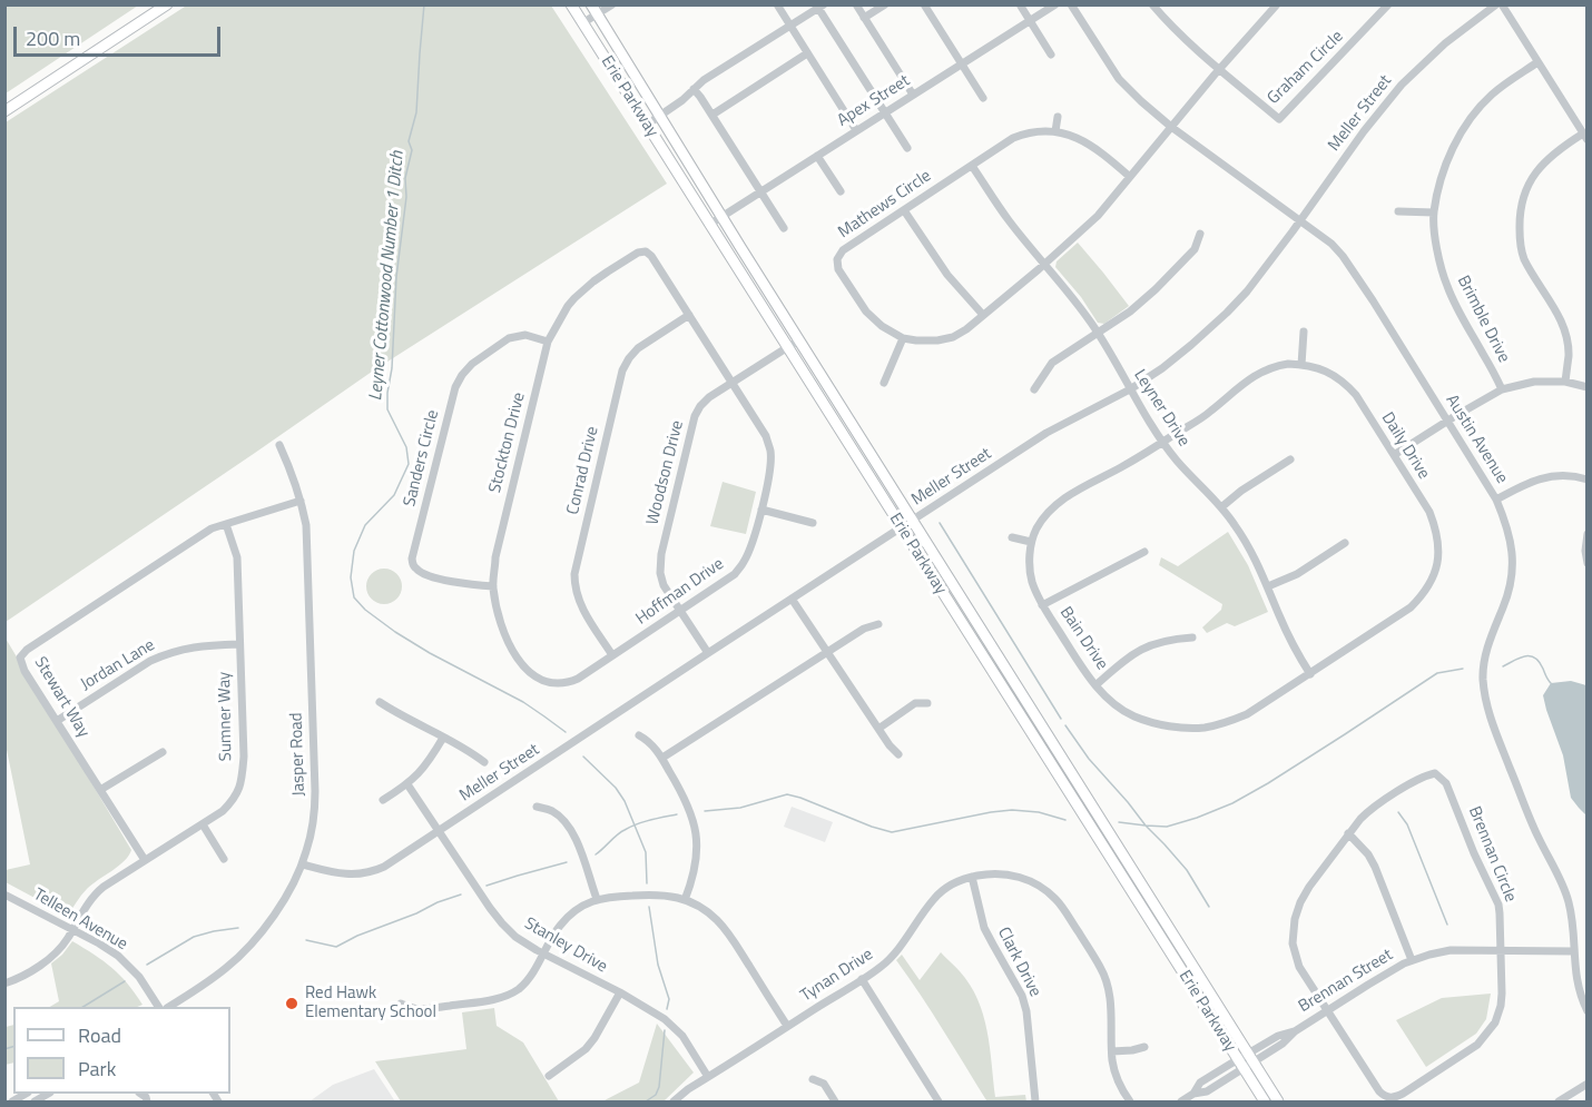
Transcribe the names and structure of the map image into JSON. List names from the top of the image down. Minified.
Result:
{"streets":{"main road":["Erie Parkway"],"street":["Graham Circle","Apex Street","Meller Street","Mathews Circle","Brimble Drive","Leyner Drive","Austin Avenue","Stockton Drive","Daily Drive","Sanders Circle","Conrad Drive","Woodson Drive","Hoffman Drive","Bain Drive","Jordan Lane","Stewart Way","Sumner Way","Jasper Road","Brennan Circle","Telleen Avenue","Stanley Drive","Clark Drive","Tynan Drive","Brennan Street"]},"crossings":[["Erie Parkway","Apex Street"],["Erie Parkway","Meller Street"],["Erie Parkway","Woodson Drive"],["Erie Parkway","Brennan Street"],["Meller Street","Leyner Drive"],["Meller Street","Austin Avenue"],["Meller Street","Woodson Drive"],["Meller Street","Jasper Road"],["Meller Street","Stanley Drive"],["Mathews Circle","Leyner Drive"],["Leyner Drive","Daily Drive"],["Leyner Drive","Bain Drive"],["Austin Avenue","Brennan Street"],["Stockton Drive","Sanders Circle"],["Stockton Drive","Hoffman Drive"],["Daily Drive","Bain Drive"],["Conrad Drive","Hoffman Drive"],["Woodson Drive","Hoffman Drive"],["Jordan Lane","Stewart Way"],["Jordan Lane","Sumner Way"],["Stewart Way","Sumner Way"],["Sumner Way","Telleen Avenue"],["Brennan Circle","Brennan Street"],["Stanley Drive","Tynan Drive"],["Clark Drive","Tynan Drive"]],"water":["Leyner Cottonwood Number 1 Ditch"],"places":["Red Hawk Elementary School"],"legend":["Road","Park"],"scale_bar":"200 m"}
